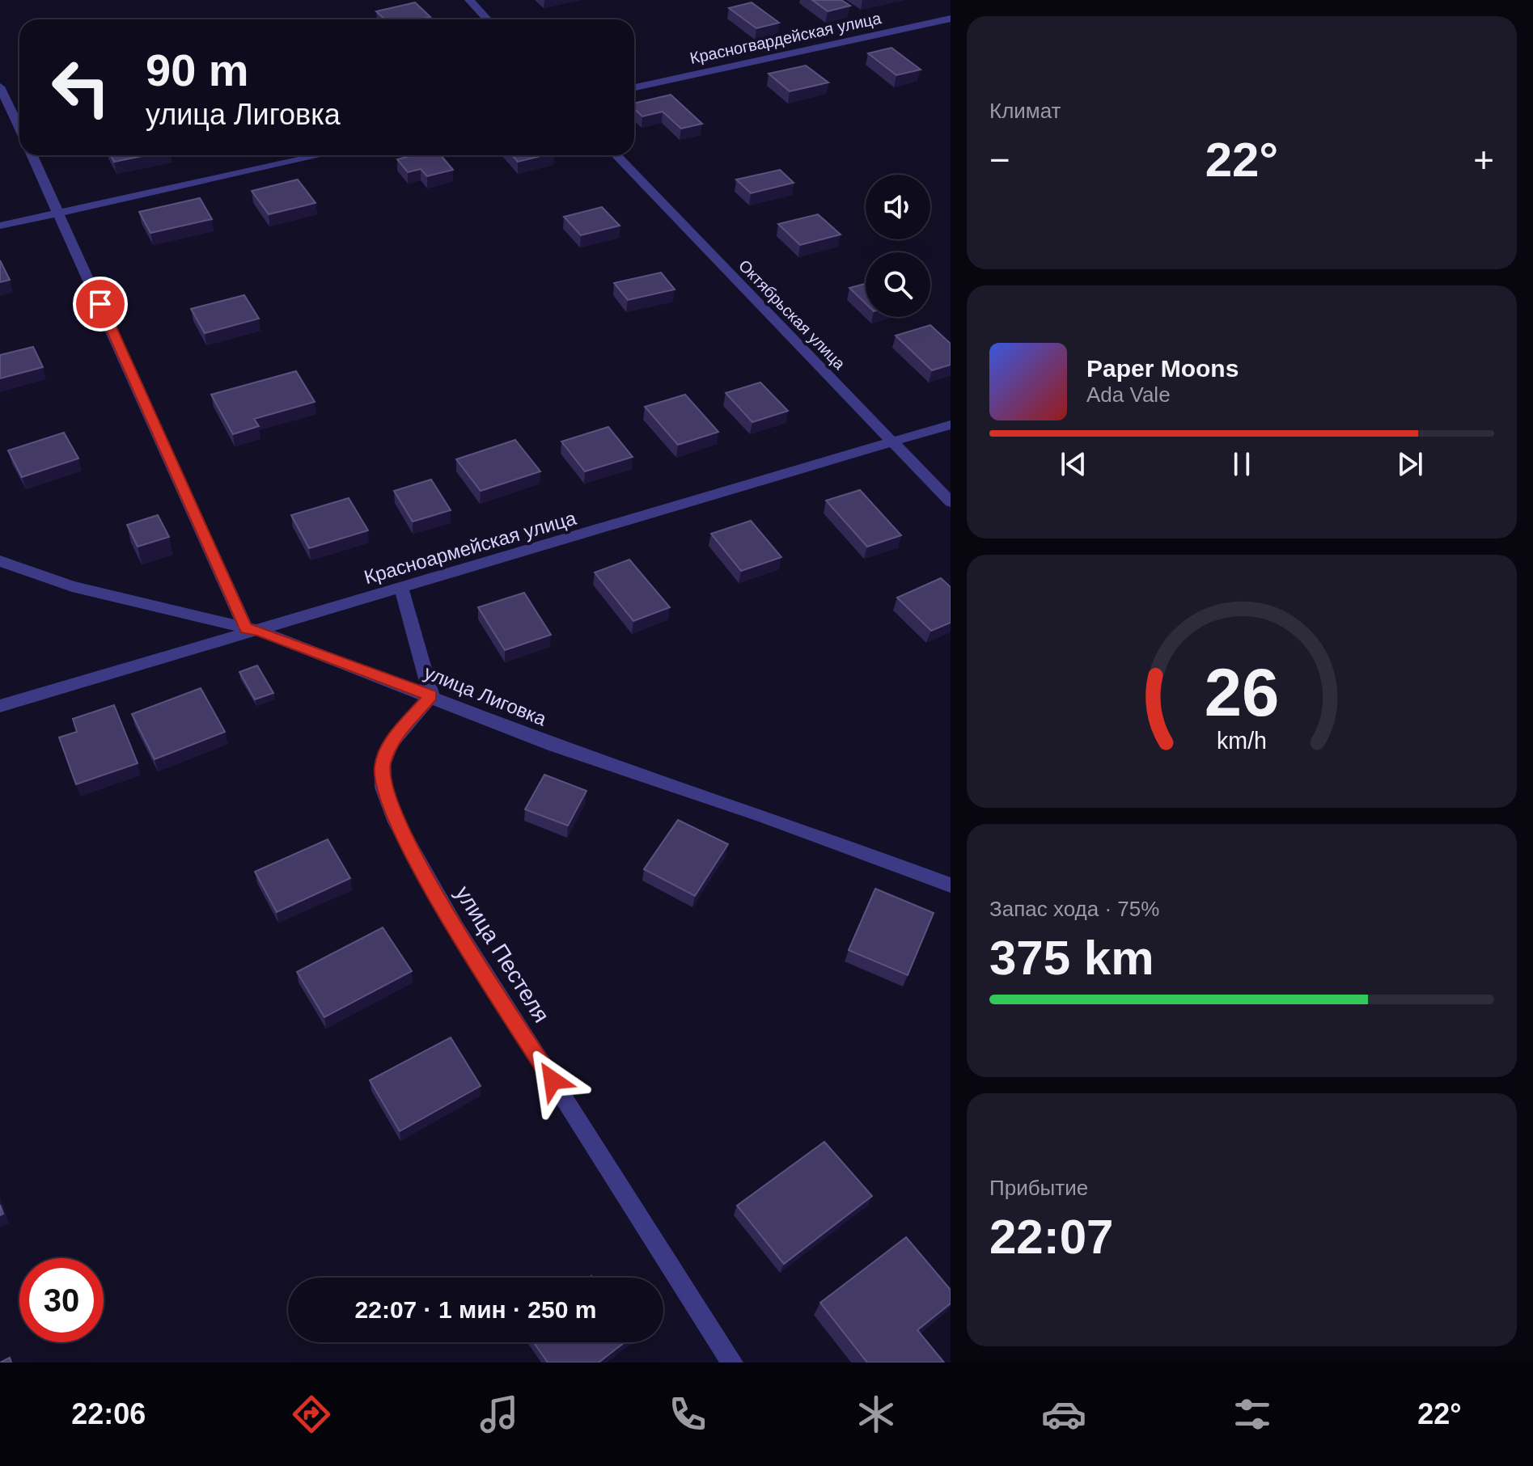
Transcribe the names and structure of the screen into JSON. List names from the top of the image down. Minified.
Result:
{"streets":{"street":["Красногвардейская улица","Октябрьская улица","Красноармейская улица","улица Лиговка","улица Пестеля"]},"crossings":[["Октябрьская улица","Красноармейская улица"],["Красноармейская улица","улица Лиговка"],["улица Лиговка","улица Пестеля"]],"page":{"tile":["Климат",["Запас хода · 75%","375 km"],["Прибытие","22:07"]],"turn":["90 m","улица Лиговка"],"heat":["−","22°","+"],"song":["Paper Moons","Ada Vale"],"limit":"30","trip":"22:07 · 1 мин · 250 m","tabs":["22:06","22°"],"gauge":["26","km/h"]}}
